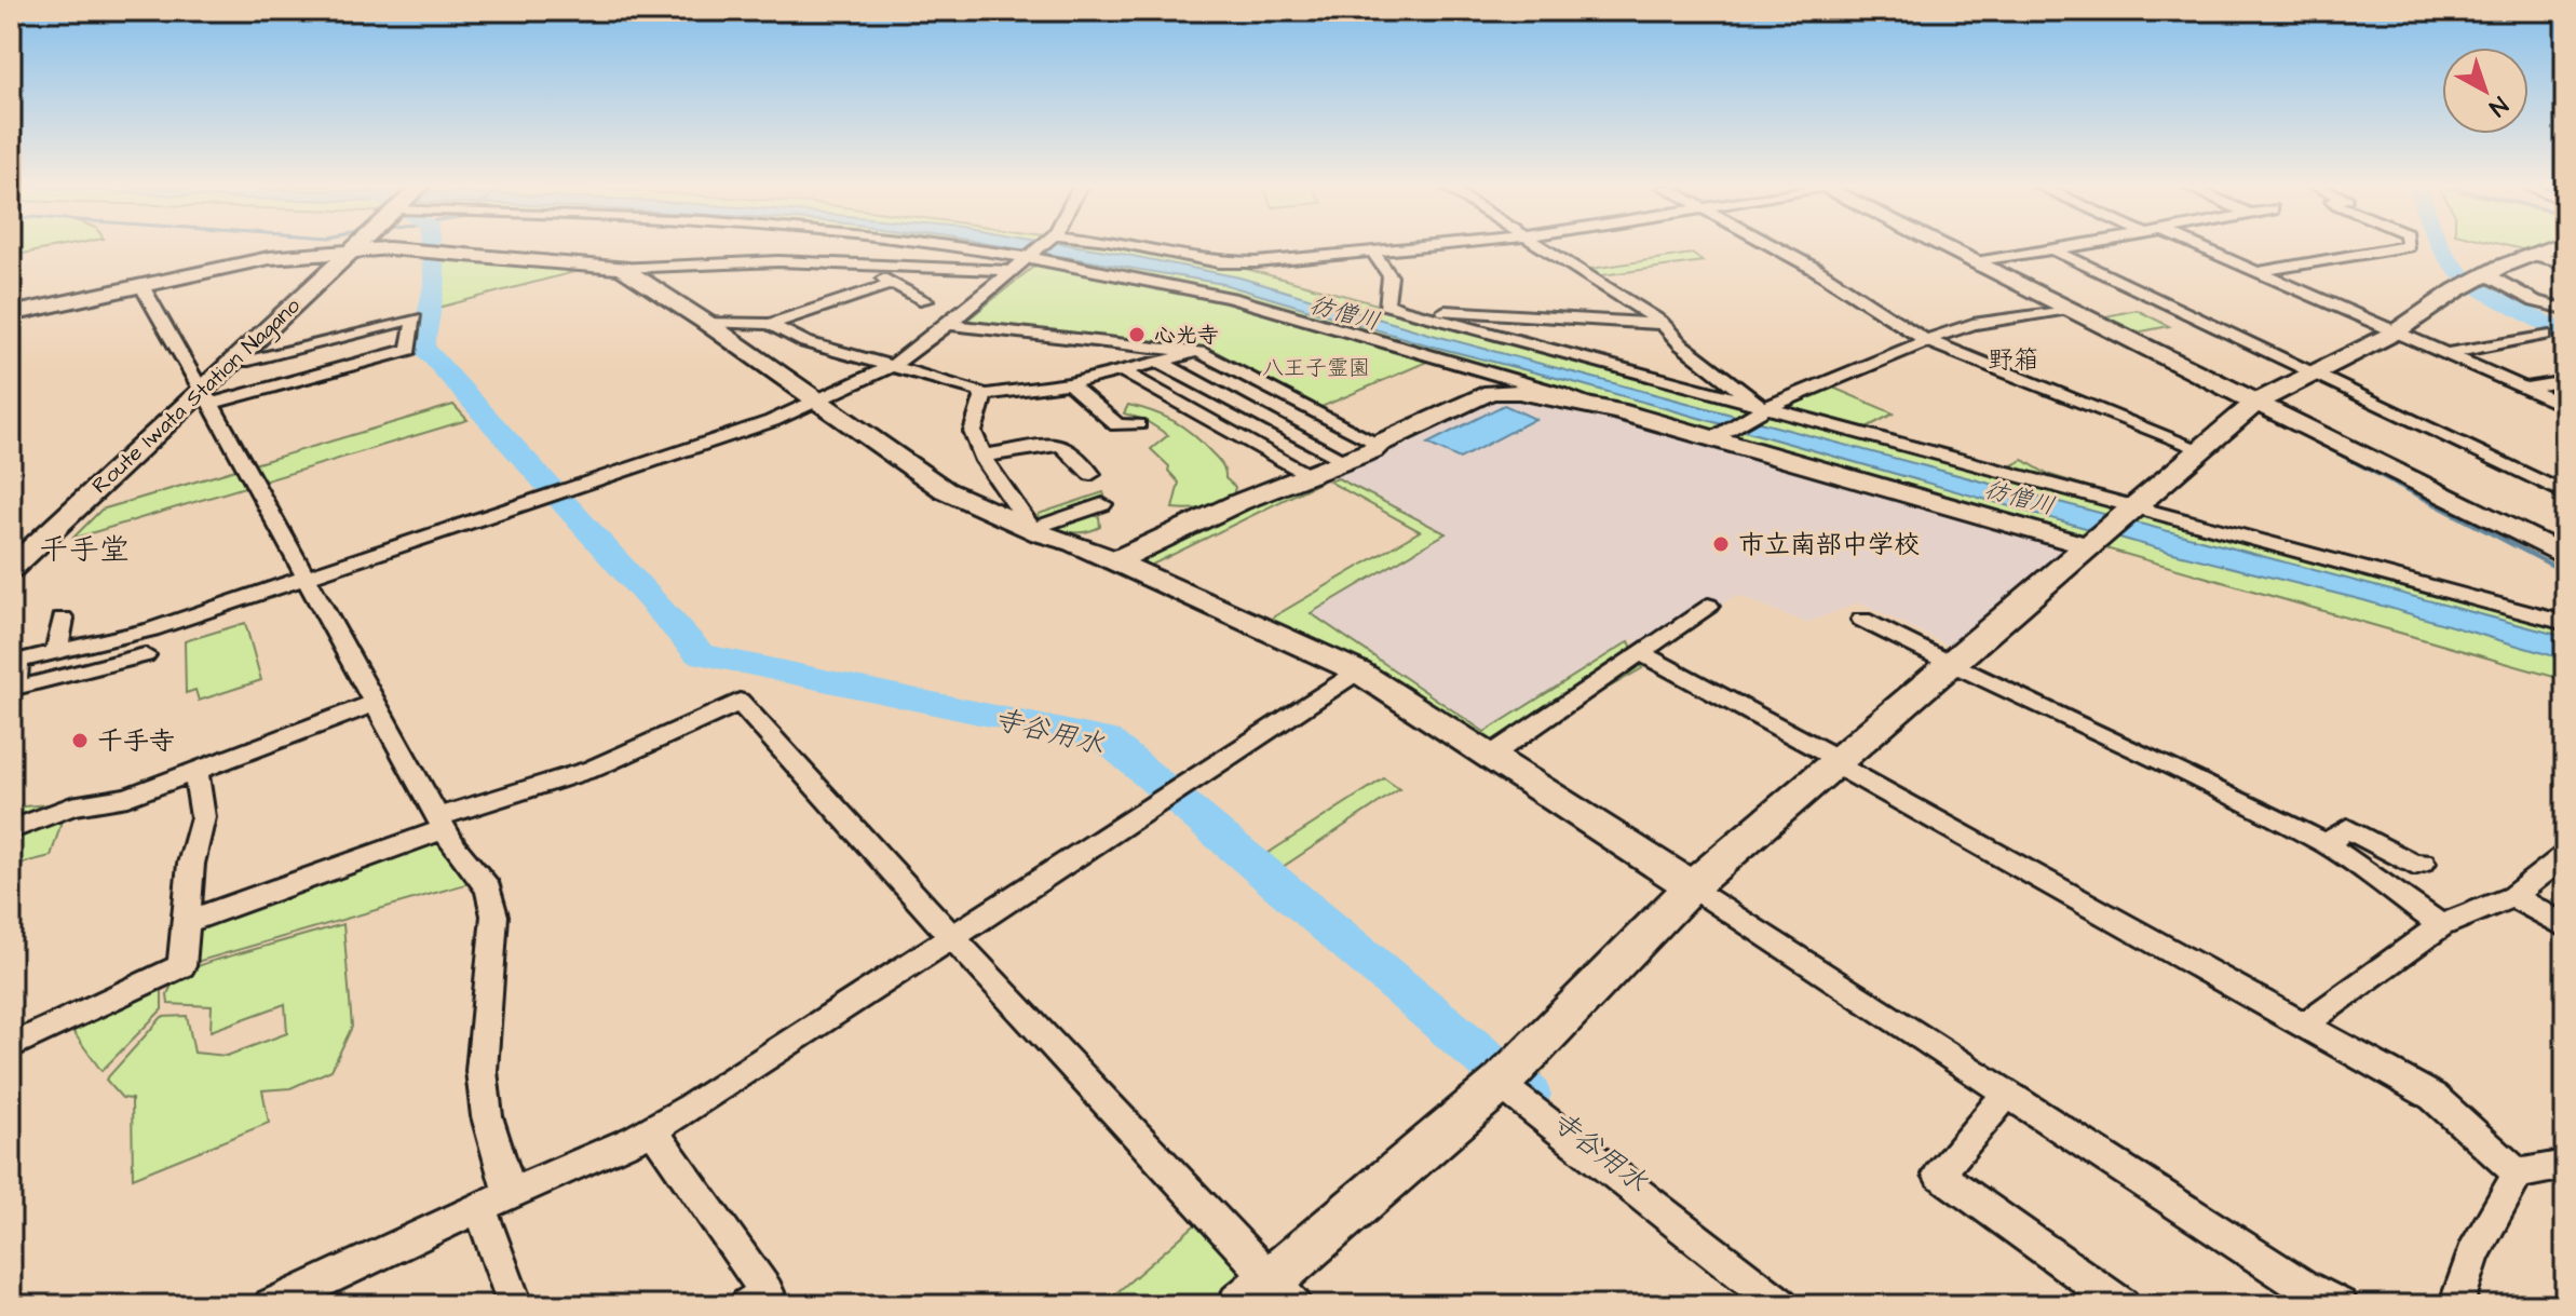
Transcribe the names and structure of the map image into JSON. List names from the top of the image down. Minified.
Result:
{"streets":{"street":["Route Iwata Station Nagano"]},"districts":["野箱","千手堂"],"water":["彷僧川","寺谷用水"],"parks":["八王子霊園"],"places":["心光寺","市立南部中学校","千手寺"],"north":"bottom right"}
